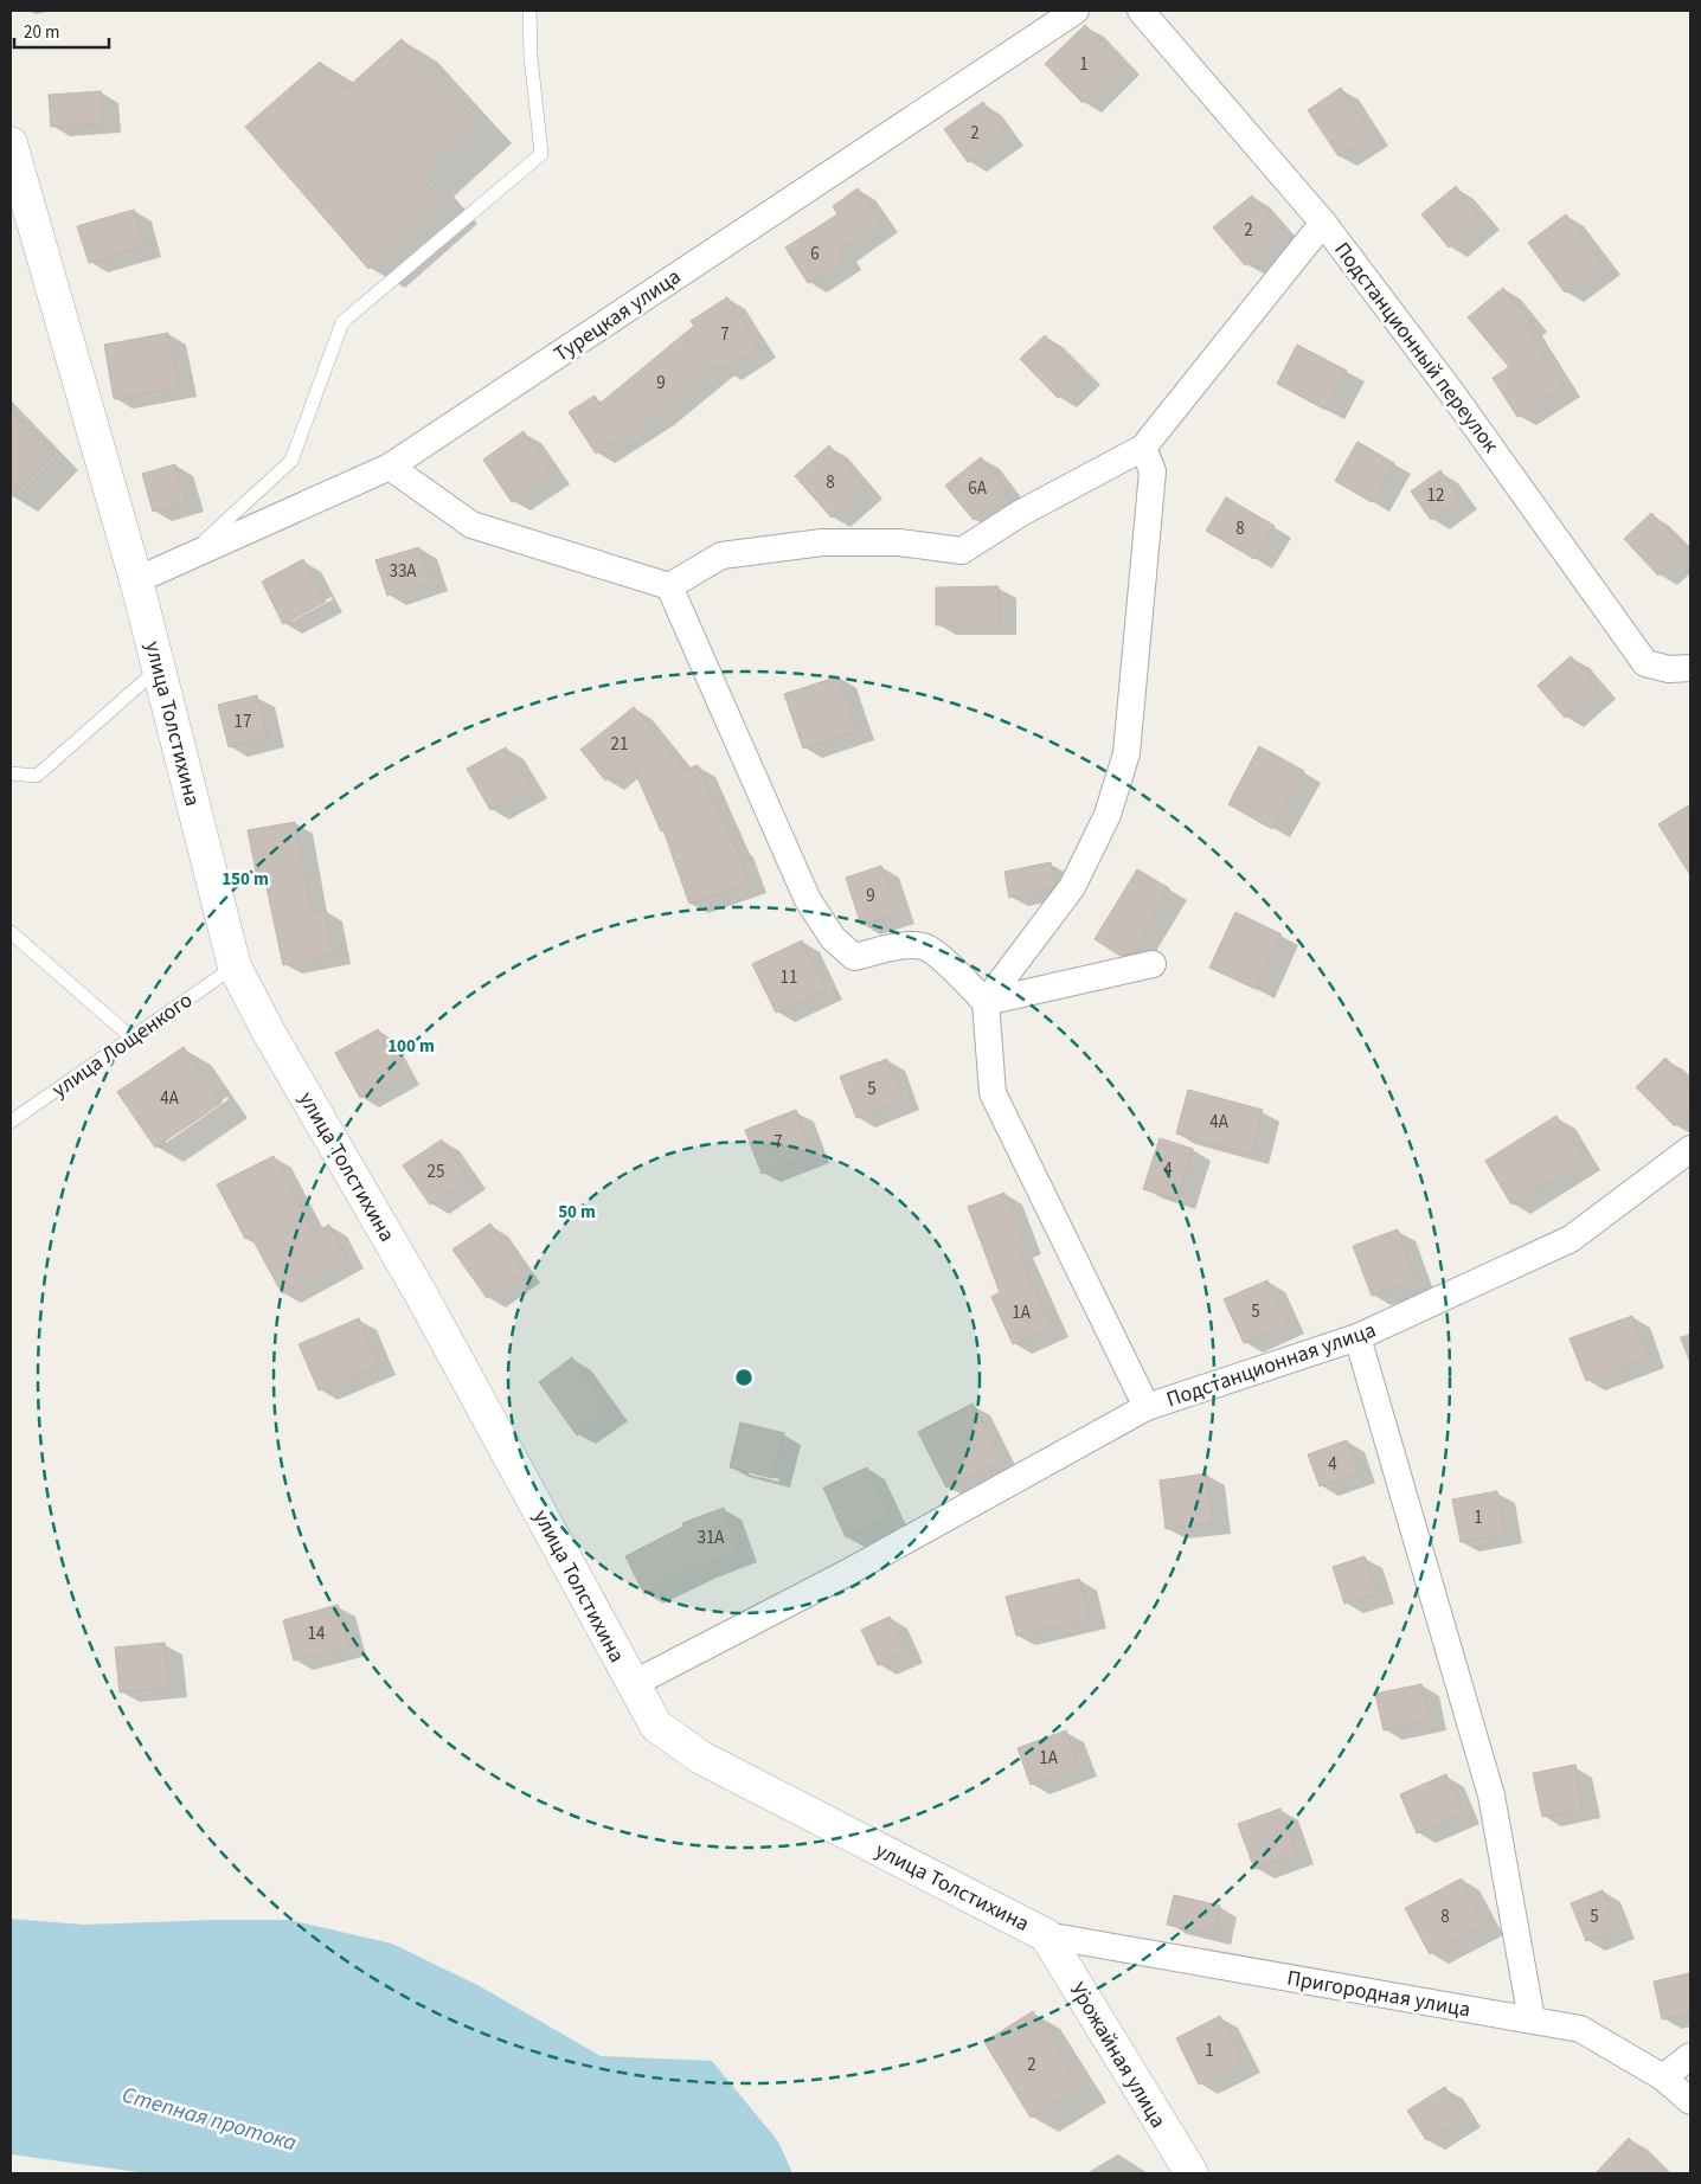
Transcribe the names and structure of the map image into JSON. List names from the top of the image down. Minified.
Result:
{"streets":{"street":["Турецкая улица","Подстанционный переулок","улица Толстихина","Подстанционная улица","Пригородная улица","Урожайная улица"],"lane":["улица Лощенкого"]},"crossings":[["Турецкая улица","улица Толстихина"],["улица Толстихина","улица Лощенкого"],["улица Толстихина","Подстанционная улица"],["улица Толстихина","Пригородная улица"],["улица Толстихина","Урожайная улица"],["Пригородная улица","Урожайная улица"]],"water":["Степная протока"],"house_numbers":["1","2","2","6","7","9","8","6А","12","8","33А","17","21","9","11","5","4А","4А","7","4","25","5","1А","4","1","31А","14","1А","8","5","1","2"],"scale_bar":"20 m","rings":["150 m","100 m","50 m"]}
